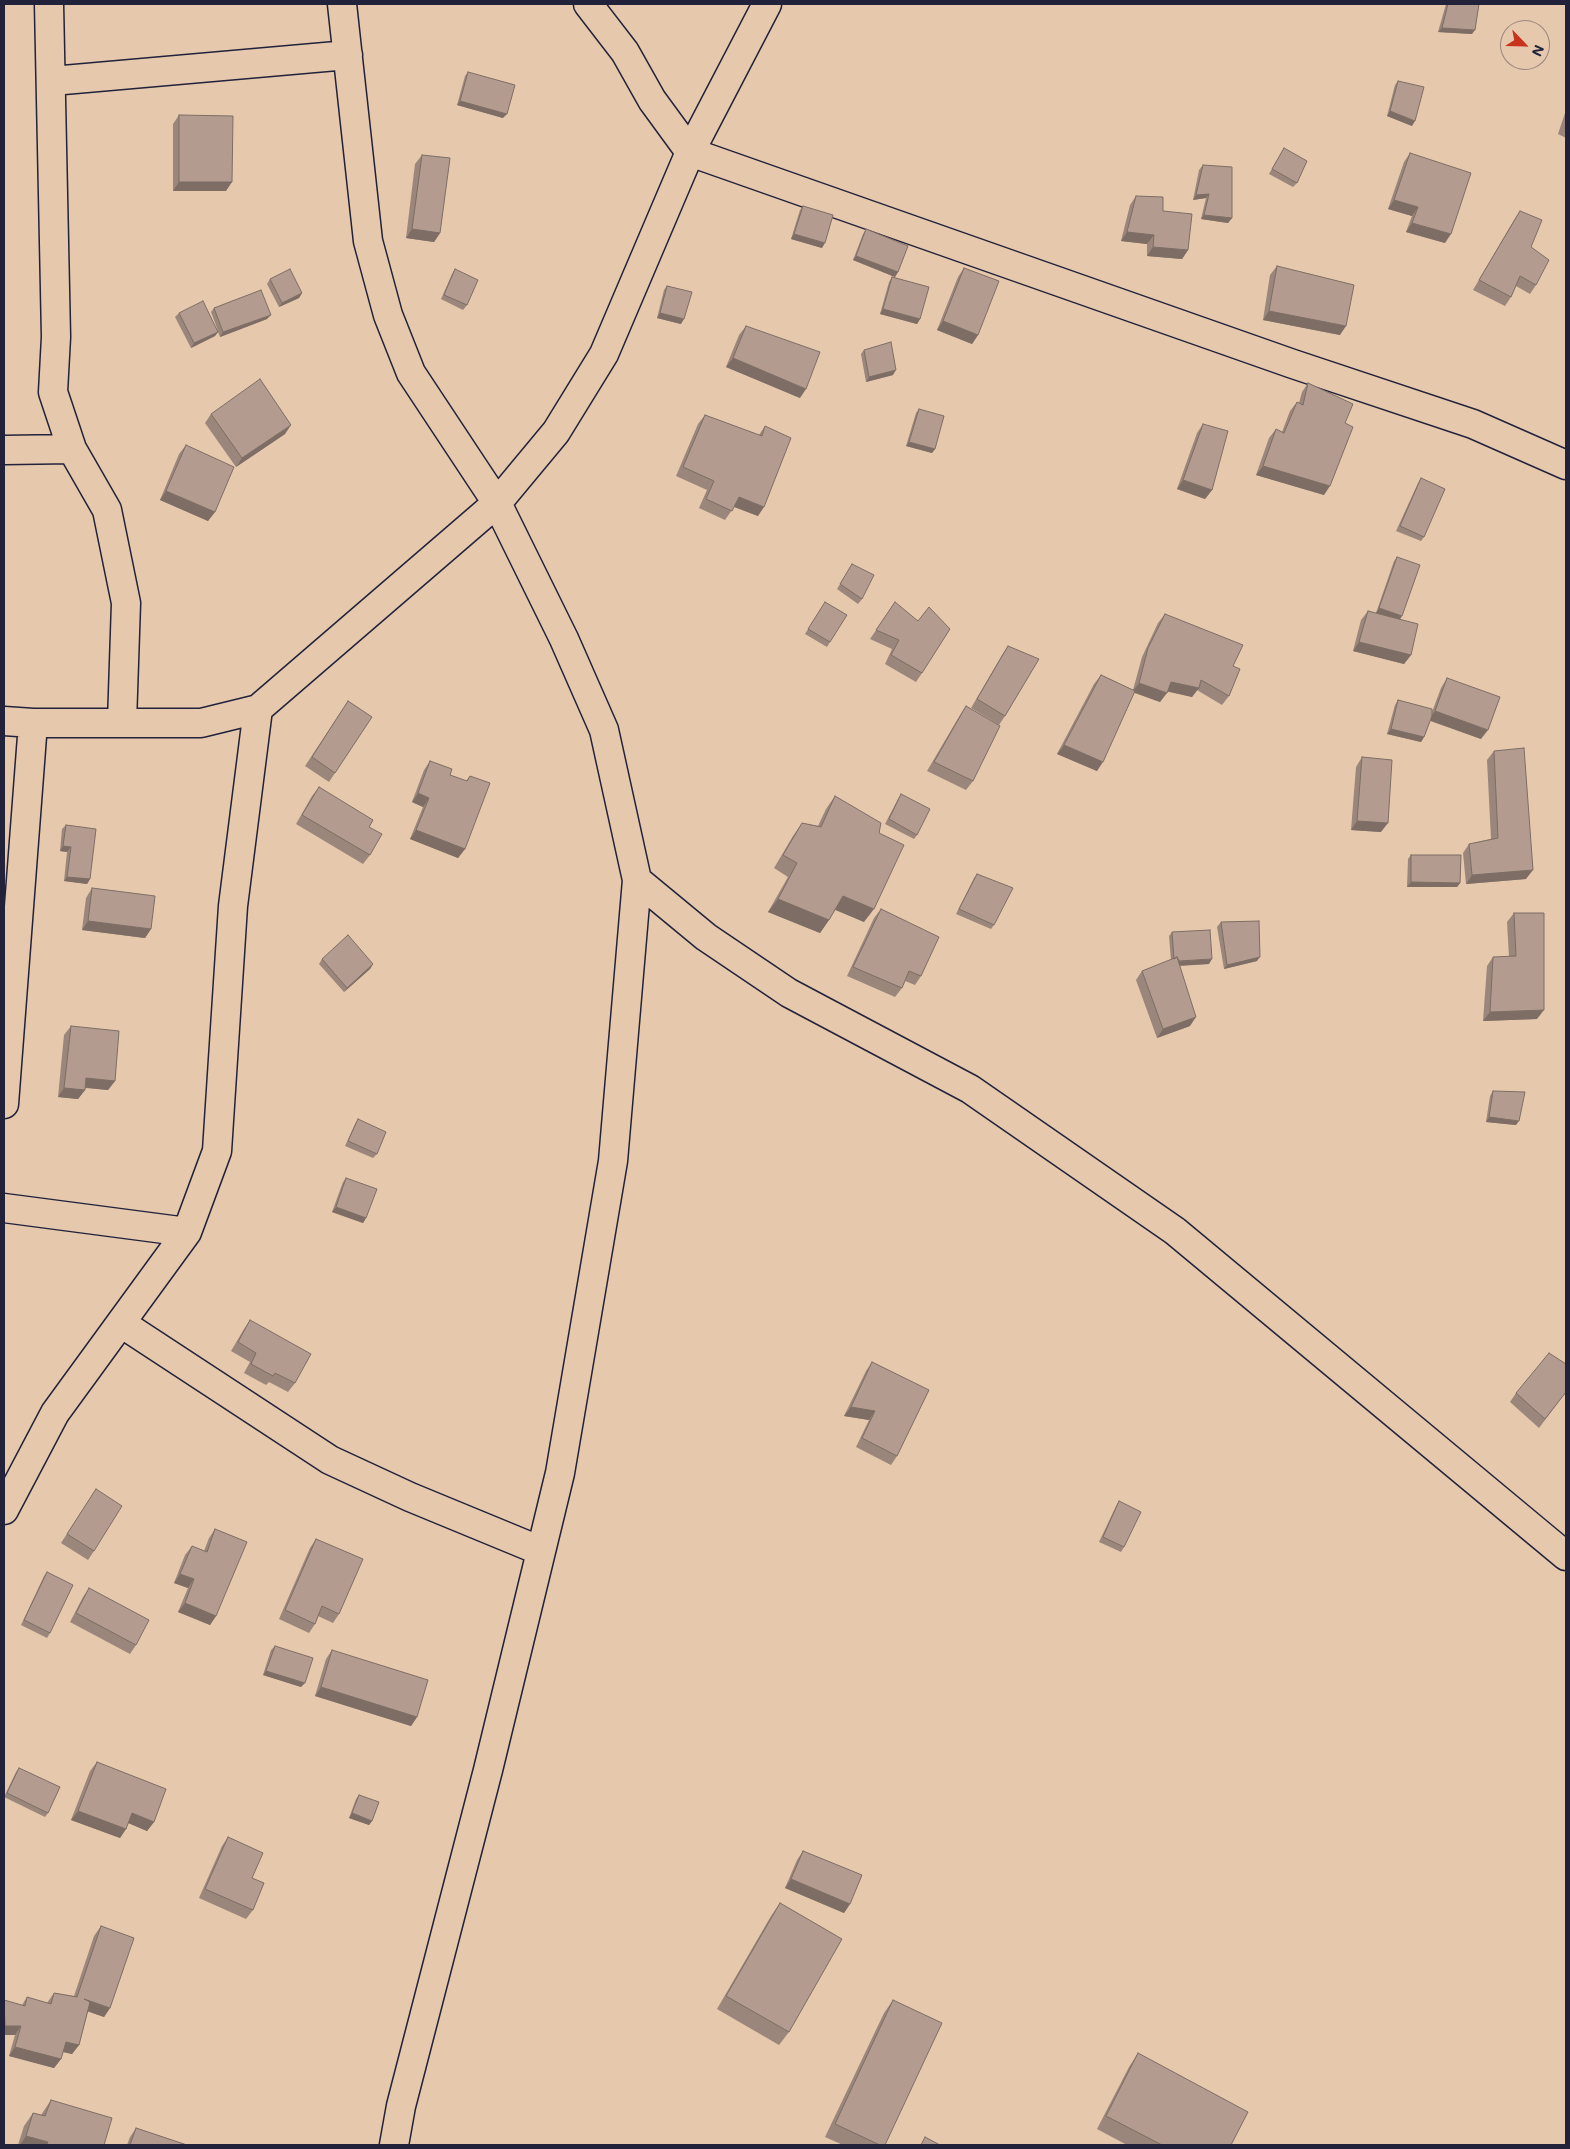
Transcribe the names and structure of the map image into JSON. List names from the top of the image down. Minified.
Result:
{"north":"bottom right"}
